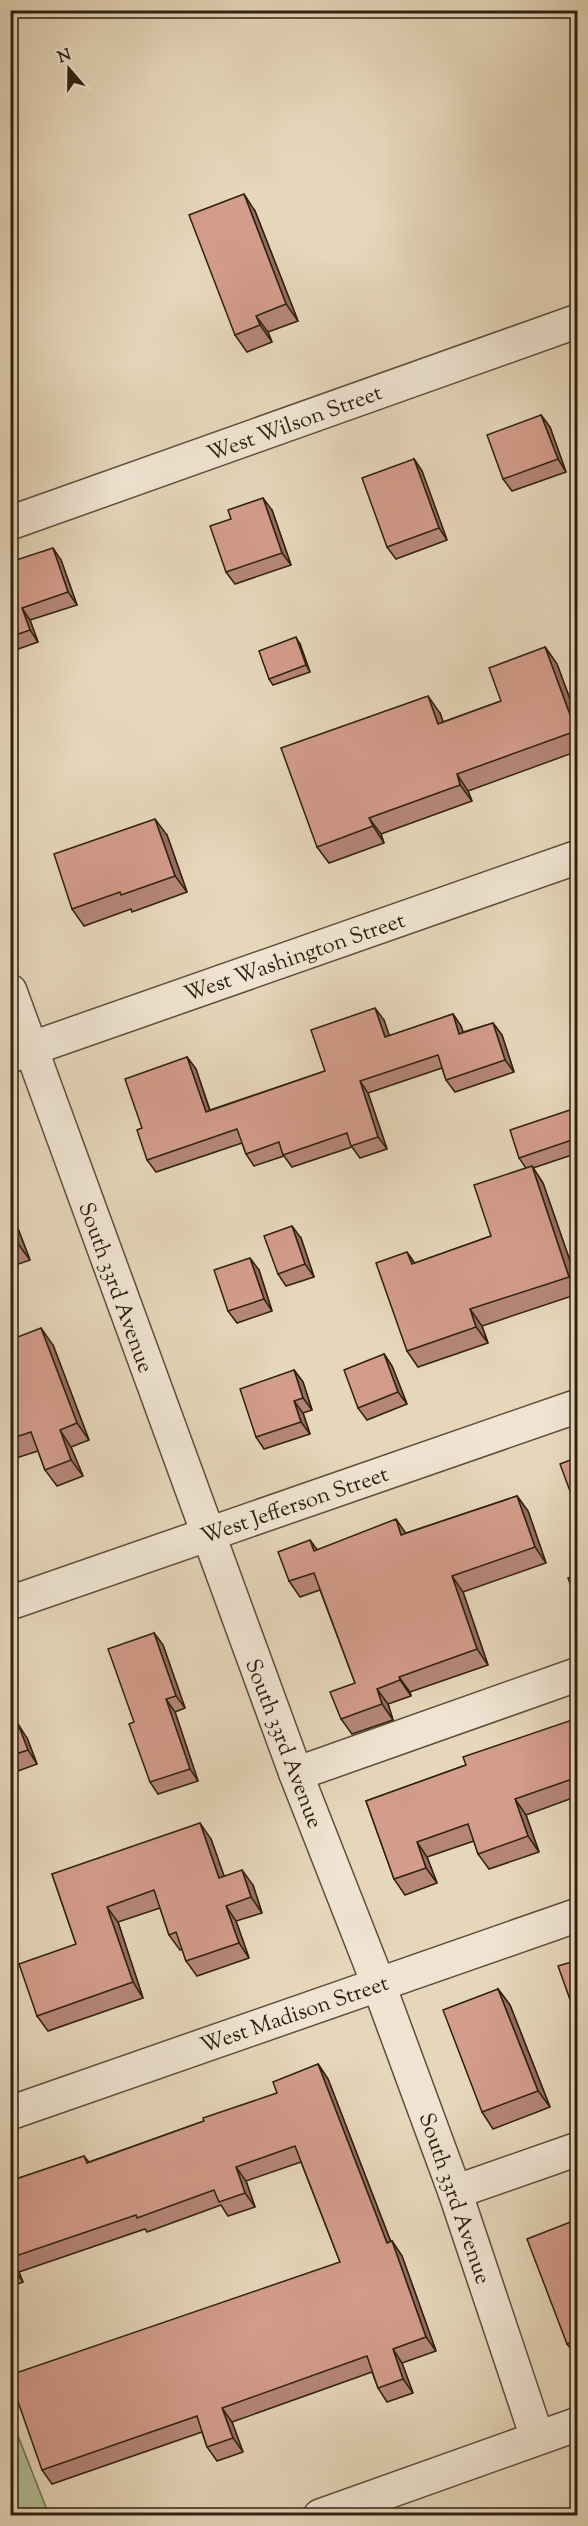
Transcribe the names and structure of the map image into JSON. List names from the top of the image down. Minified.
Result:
{"streets":{"street":["West Wilson Street","West Washington Street","South 33rd Avenue","West Jefferson Street","West Madison Street"]},"crossings":[["West Washington Street","South 33rd Avenue"],["South 33rd Avenue","West Jefferson Street"],["South 33rd Avenue","West Madison Street"]],"north":"top"}
